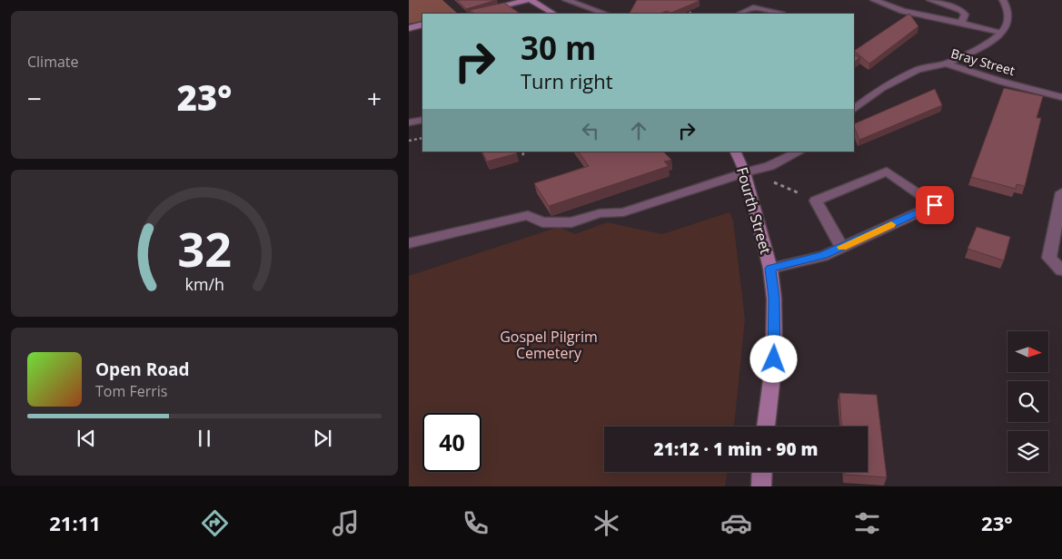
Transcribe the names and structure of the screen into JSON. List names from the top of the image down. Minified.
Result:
{"streets":{"street":["Bray Street","Fourth Street"]},"parks":["Gospel Pilgrim Cemetery"],"north":"right","page":{"tile":"Climate","turn":["30 m","Turn right"],"heat":["−","23°","+"],"song":["Open Road","Tom Ferris"],"limit":"40","trip":"21:12 · 1 min · 90 m","tabs":["21:11","23°"],"gauge":["32","km/h"]}}
